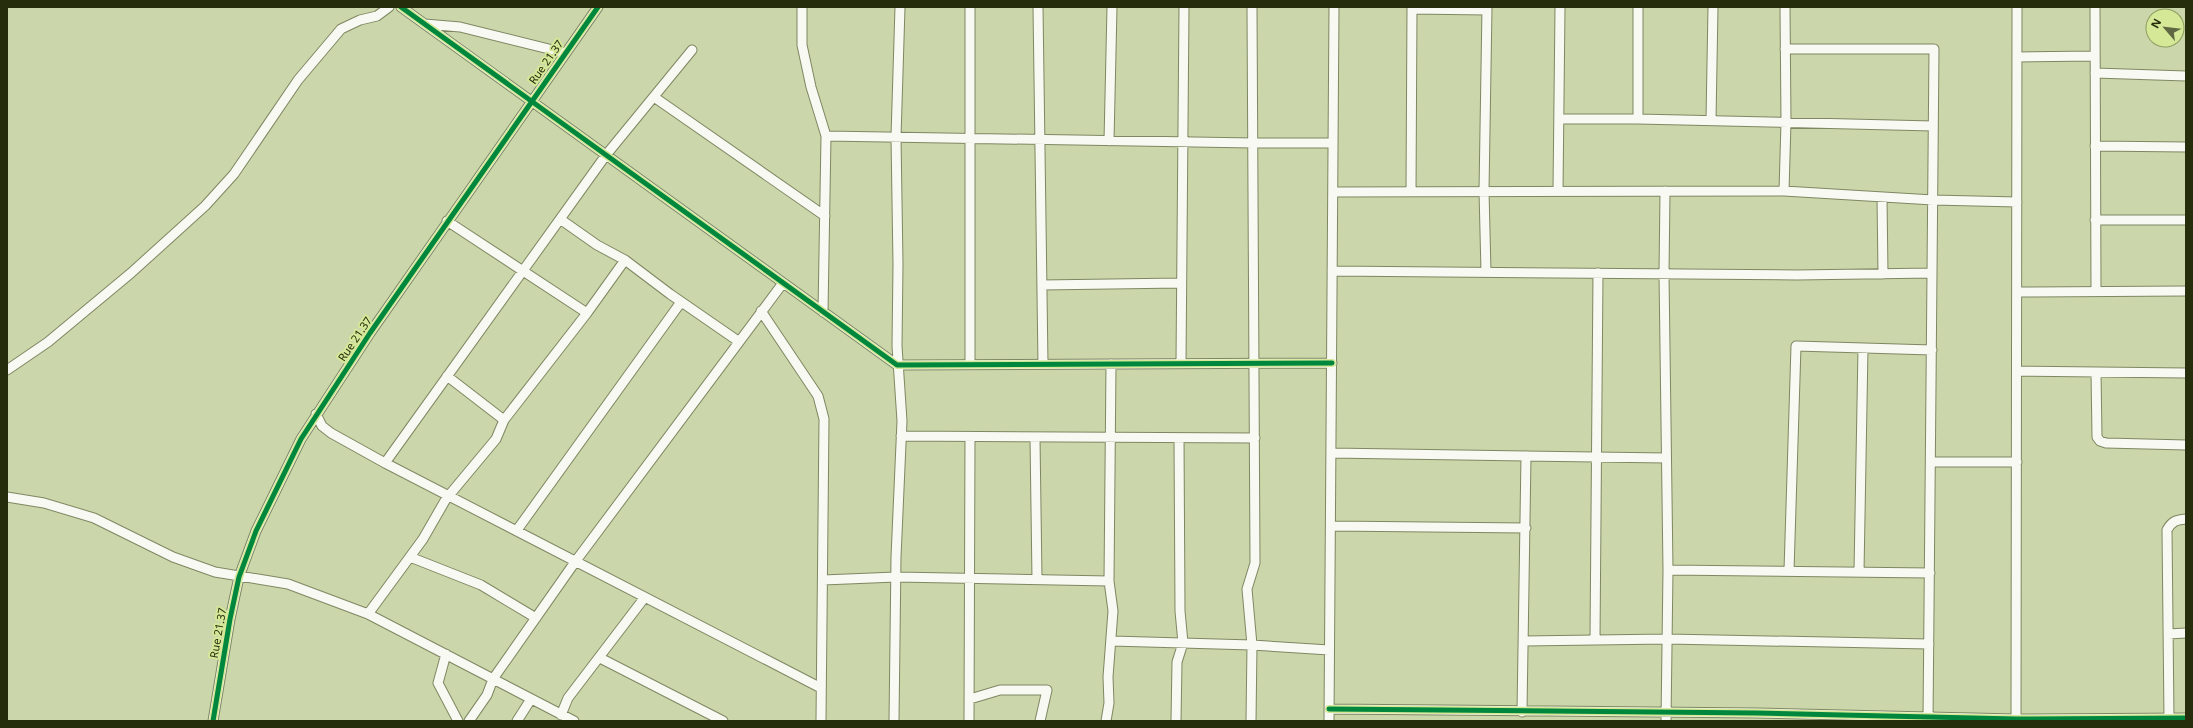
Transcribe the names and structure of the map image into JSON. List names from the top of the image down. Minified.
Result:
{"streets":{"street":["Rue 21.37"]},"north":"top left"}
